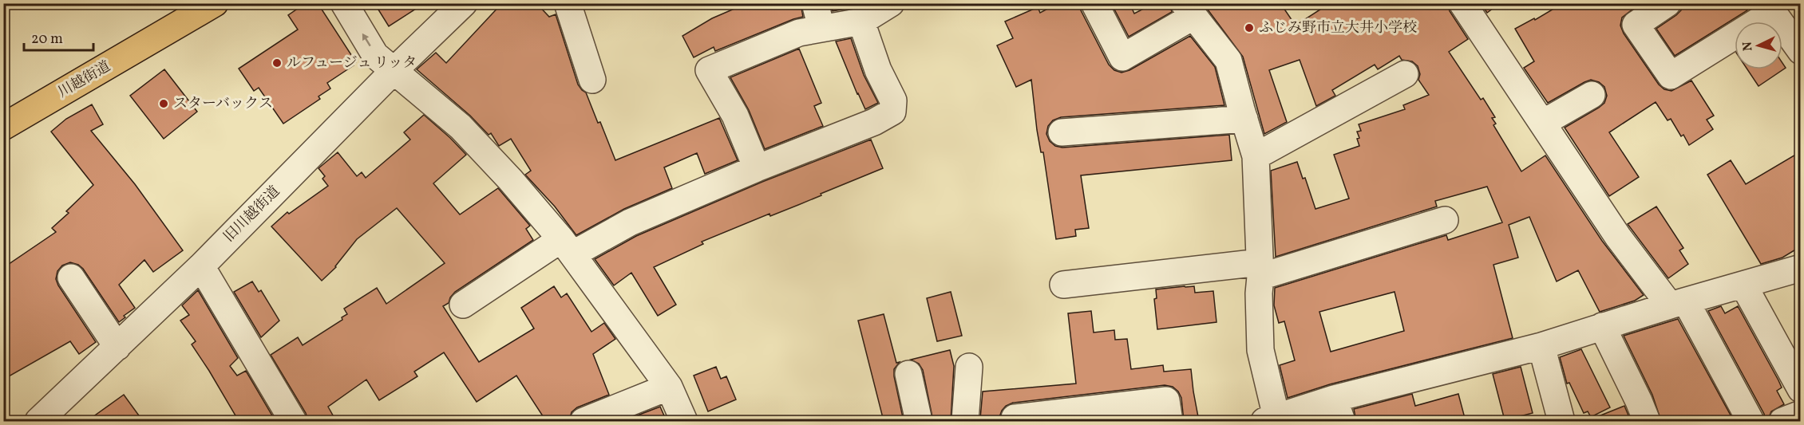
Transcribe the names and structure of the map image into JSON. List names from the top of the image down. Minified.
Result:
{"streets":{"highway":["川越街道"],"street":["旧川越街道"]},"places":["ふじみ野市立大井小学校","ルフュージュ リッタ","スターバックス"],"scale_bar":"20 m","north":"left"}
